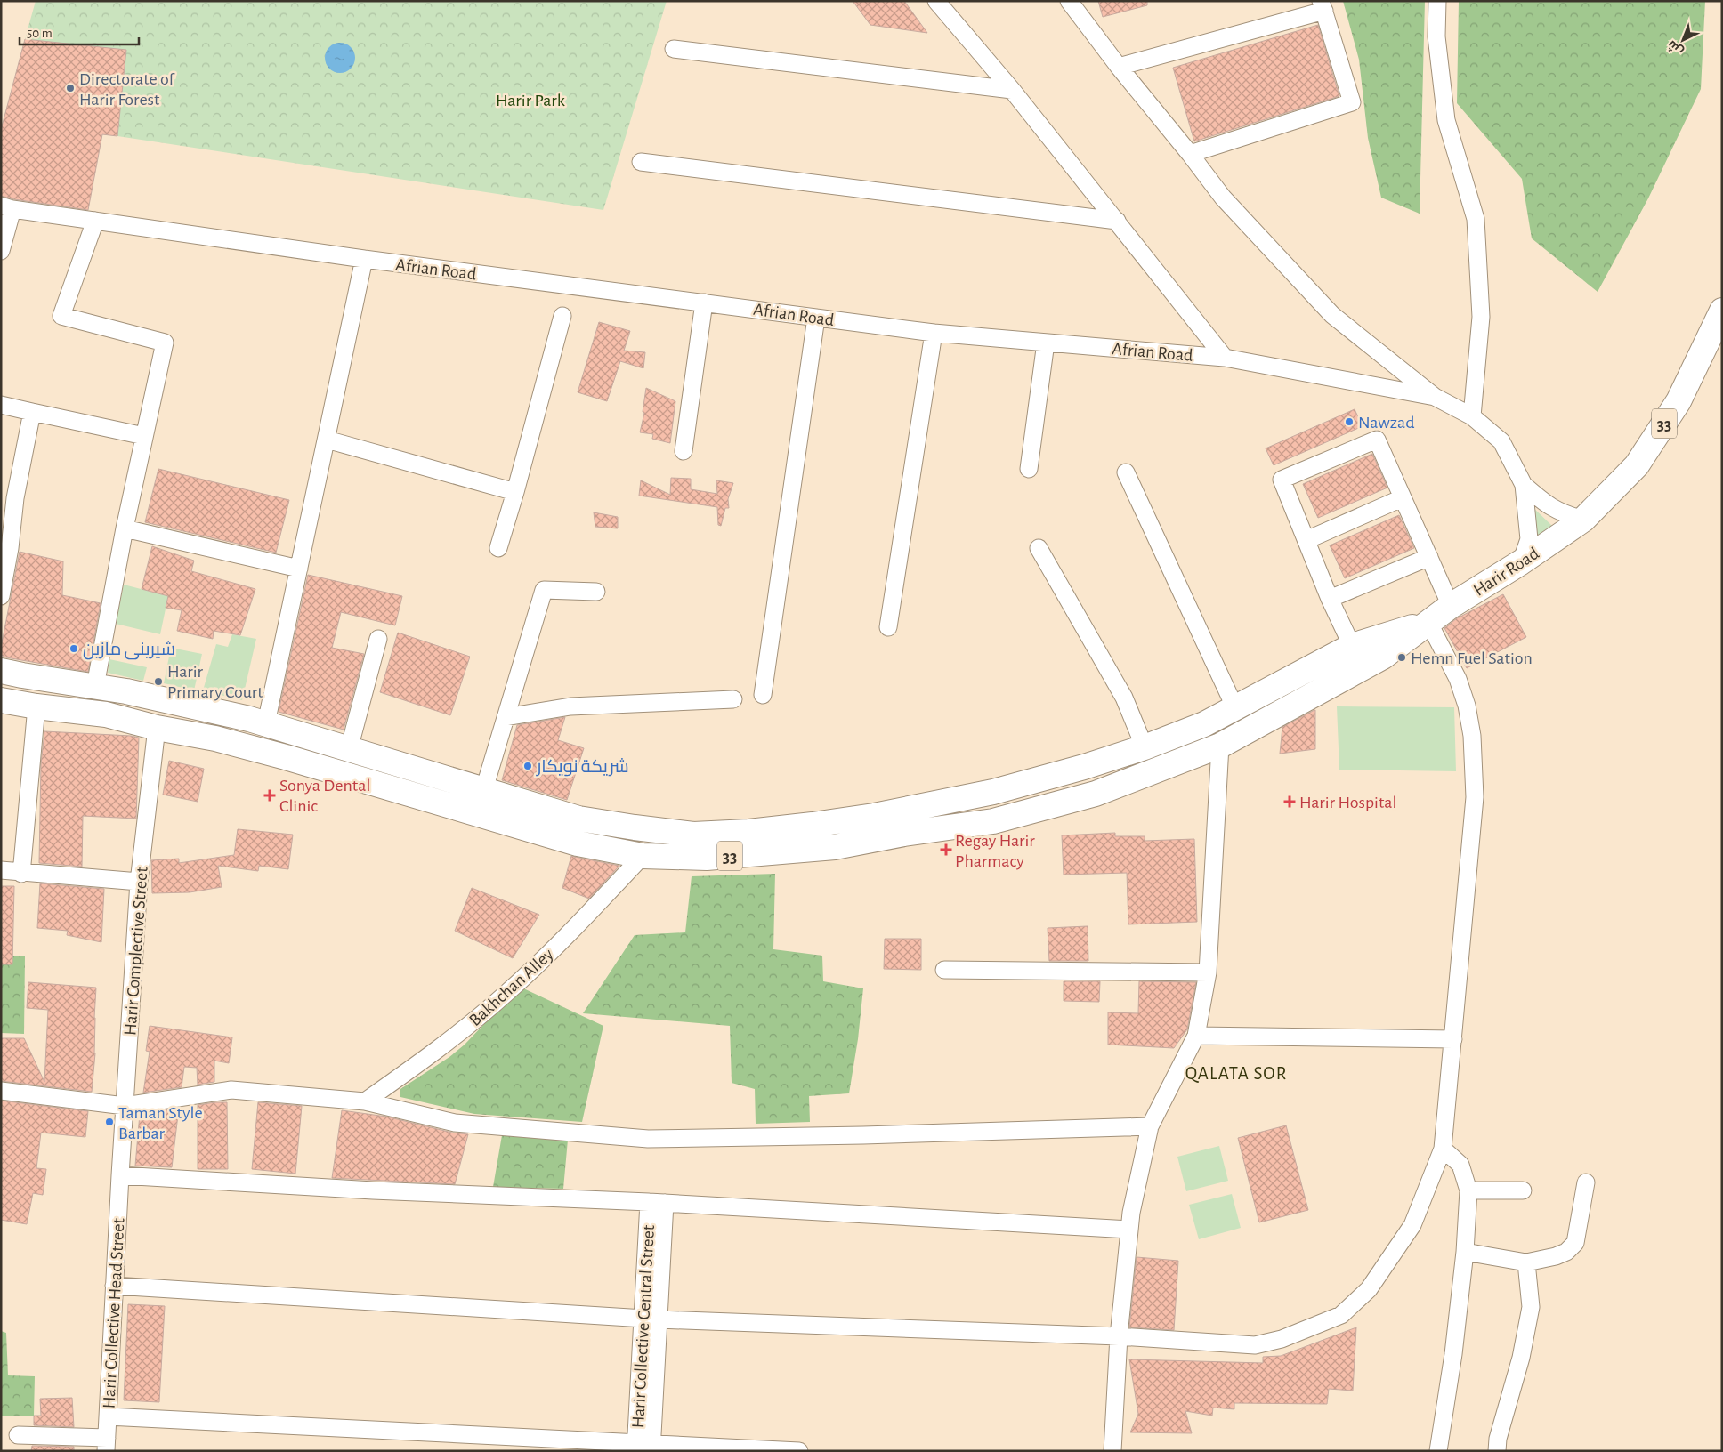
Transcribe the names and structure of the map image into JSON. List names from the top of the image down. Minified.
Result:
{"streets":{"main road":["33","Harir Road"],"street":["Afrian Road","Harir Complective Street","Bakhchan Alley","Harir Collective Head Street","Harir Collective Central Street"]},"crossings":[["33","Harir Road"],["33","Harir Complective Street"],["33","Bakhchan Alley"],["Harir Complective Street","Harir Collective Head Street"]],"districts":["QALATA SOR"],"parks":["Harir Park"],"places":{"other":["Directorate of Harir Forest","Nawzad","شیرینی مازین","Hemn Fuel Sation","Harir Primary Court","شريكة نويكار","Taman Style Barbar"],"health":["Sonya Dental Clinic","‌Harir Hospital","Regay Harir Pharmacy"]},"scale_bar":"50 m","north":"bottom left"}
